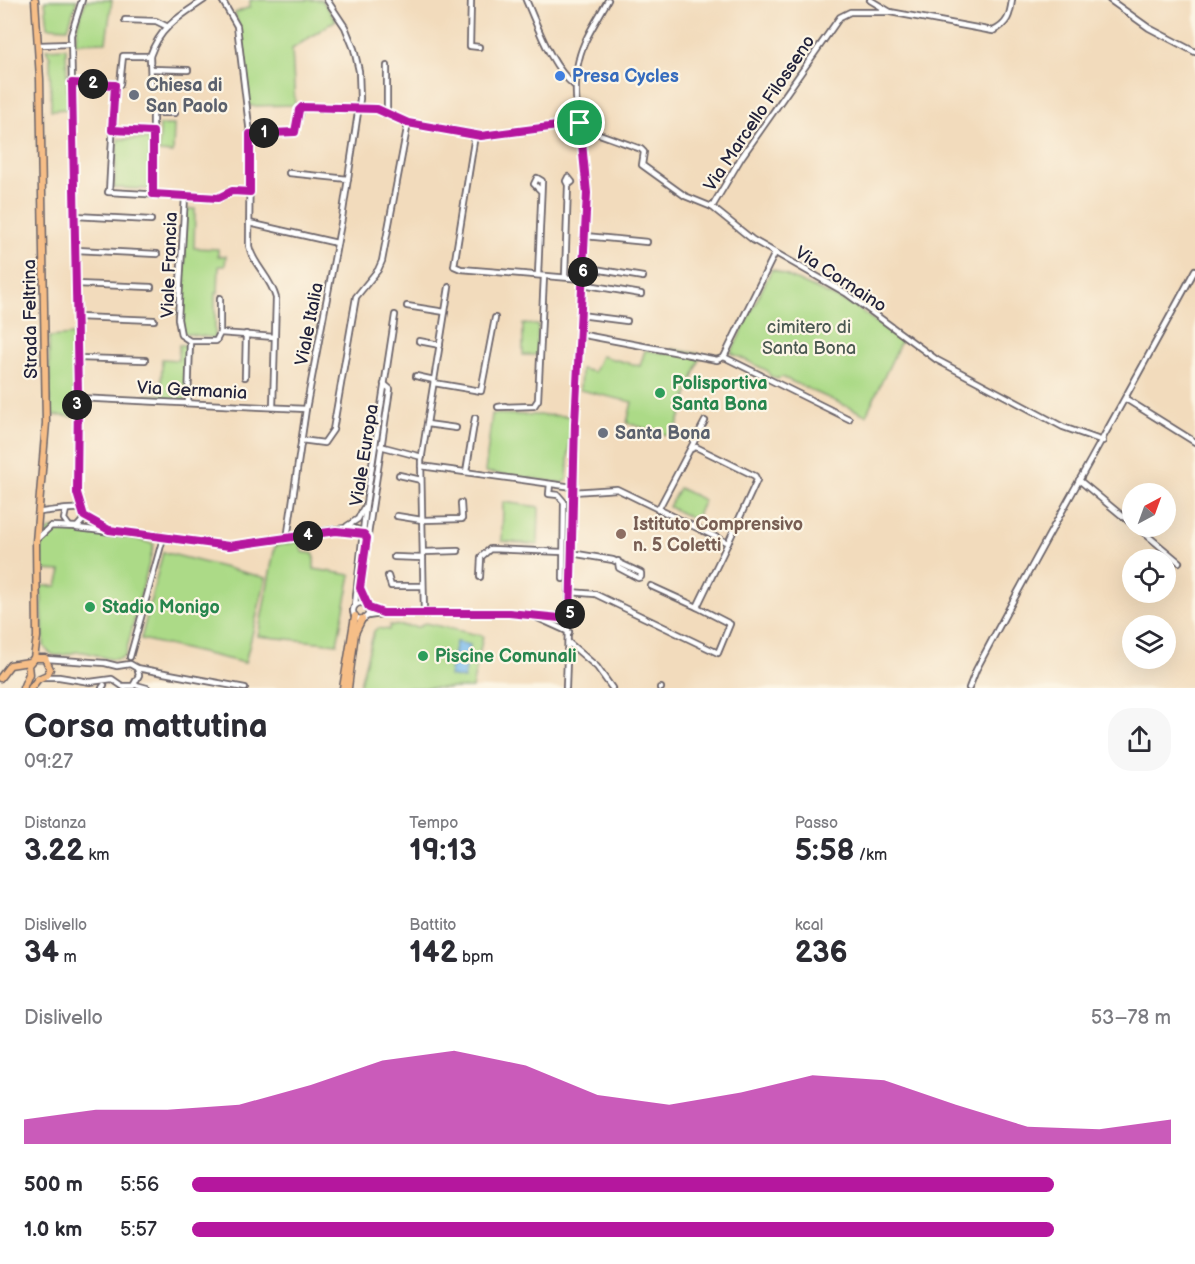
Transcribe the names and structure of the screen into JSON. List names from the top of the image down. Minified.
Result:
{"streets":{"main road":["Strada Feltrina","Viale Europa"],"street":["Via Marcello Filosseno","Viale Francia","Via Cornaino","Viale Italia","Via Germania"]},"crossings":[["Via Marcello Filosseno","Via Cornaino"],["Viale Francia","Via Germania"],["Viale Italia","Via Germania"]],"parks":["cimitero di Santa Bona"],"places":["Presa Cycles","Chiesa di San Paolo","Polisportiva Santa Bona","Santa Bona","Istituto Comprensivo n. 5 Coletti","Stadio Monigo","Piscine Comunali"],"north":"top right","page":{"pins":["2","1","6","3","4","5"],"heading":["Corsa mattutina","09:27"],"stats":[["Distanza","3.22 km"],["Tempo","19:13"],["Passo","5:58 /km"],["Dislivello","34 m"],["Battito","142 bpm"],["kcal","236"]],"chart":["Dislivello","53–78 m"],"list":[{"name":"500 m","note":"5:56"},{"name":"1.0 km","note":"5:57"}]}}
